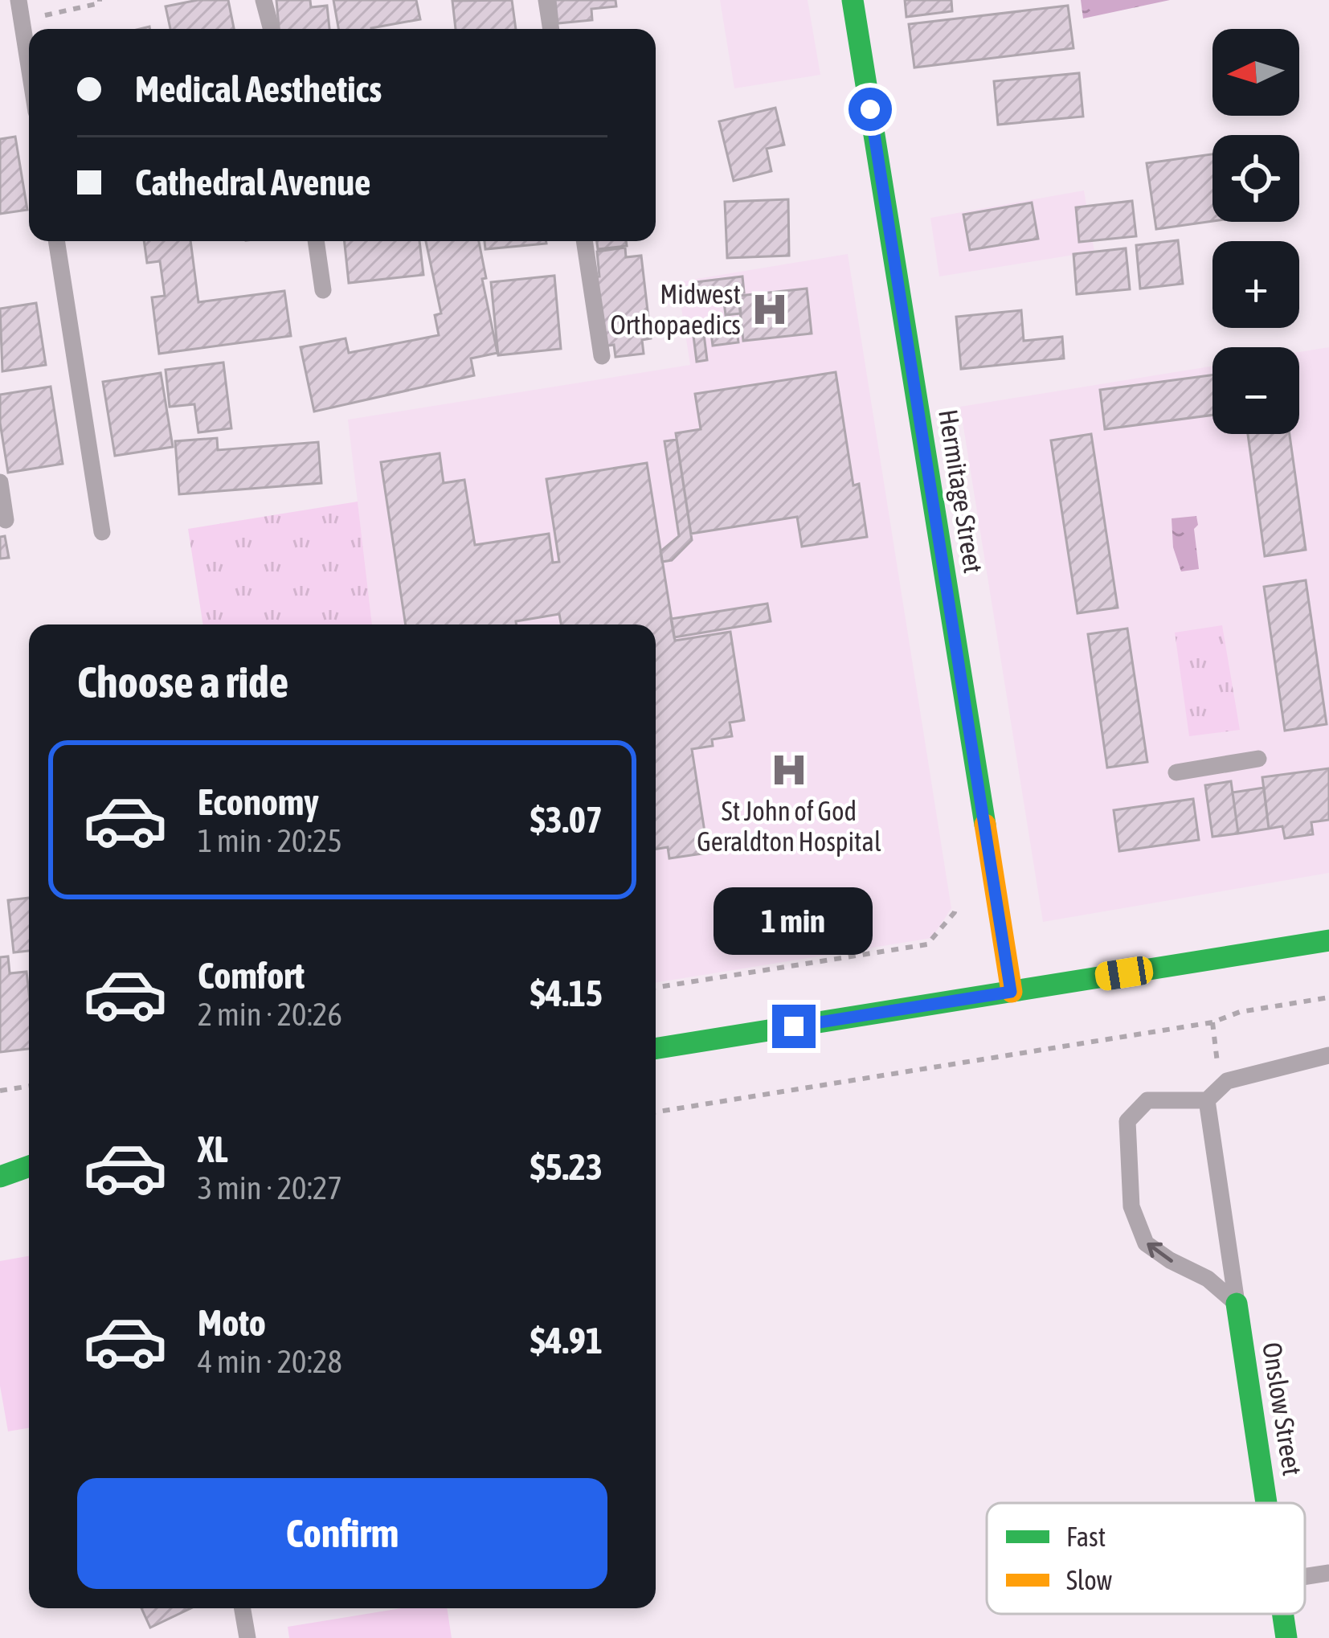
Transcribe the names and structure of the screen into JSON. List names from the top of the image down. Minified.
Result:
{"streets":{"street":["Hermitage Street","Onslow Street"]},"places":{"hospital":["Midwest Orthopaedics","St John of God Geraldton Hospital"]},"legend":["Fast","Slow"],"north":"left","page":{"map_buttons":["+","−"],"banner":["Medical Aesthetics","Cathedral Avenue"],"heading":"Choose a ride","list":[{"name":"Economy","note":"1 min · 20:25","value":"$3.07"},{"name":"Comfort","note":"2 min · 20:26","value":"$4.15"},{"name":"XL","note":"3 min · 20:27","value":"$5.23"},{"name":"Moto","note":"4 min · 20:28","value":"$4.91"}],"bubble":"1 min","buttons":"Confirm"}}
